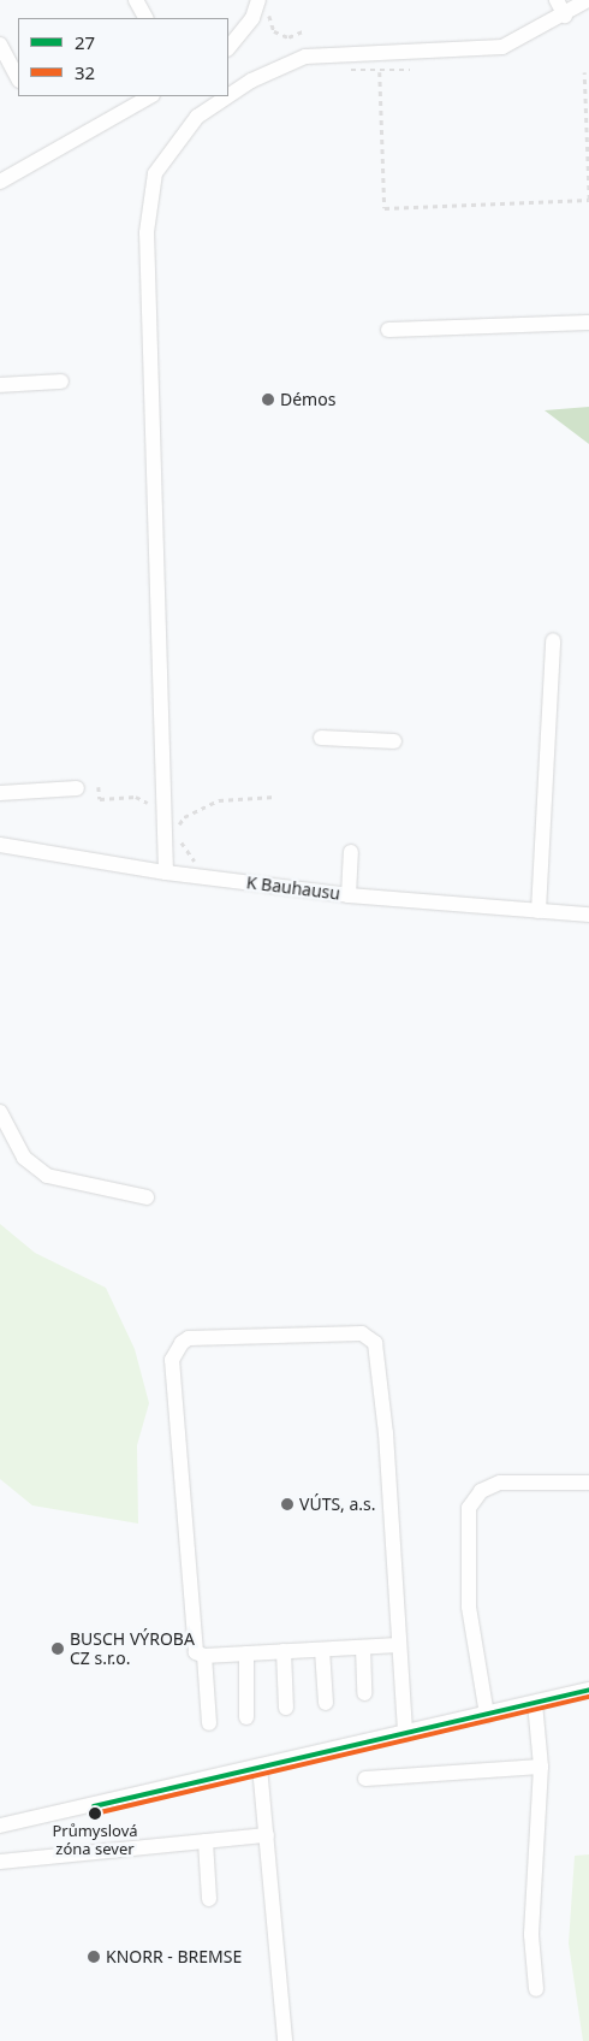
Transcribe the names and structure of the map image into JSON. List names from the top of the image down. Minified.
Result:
{"streets":{"street":["K Bauhausu"]},"places":["Démos","VÚTS, a.s.","BUSCH VÝROBA CZ s.r.o.","Průmyslová zóna sever","KNORR - BREMSE"],"lines":["transit line 27","transit line 32"],"legend":["27","32"]}
